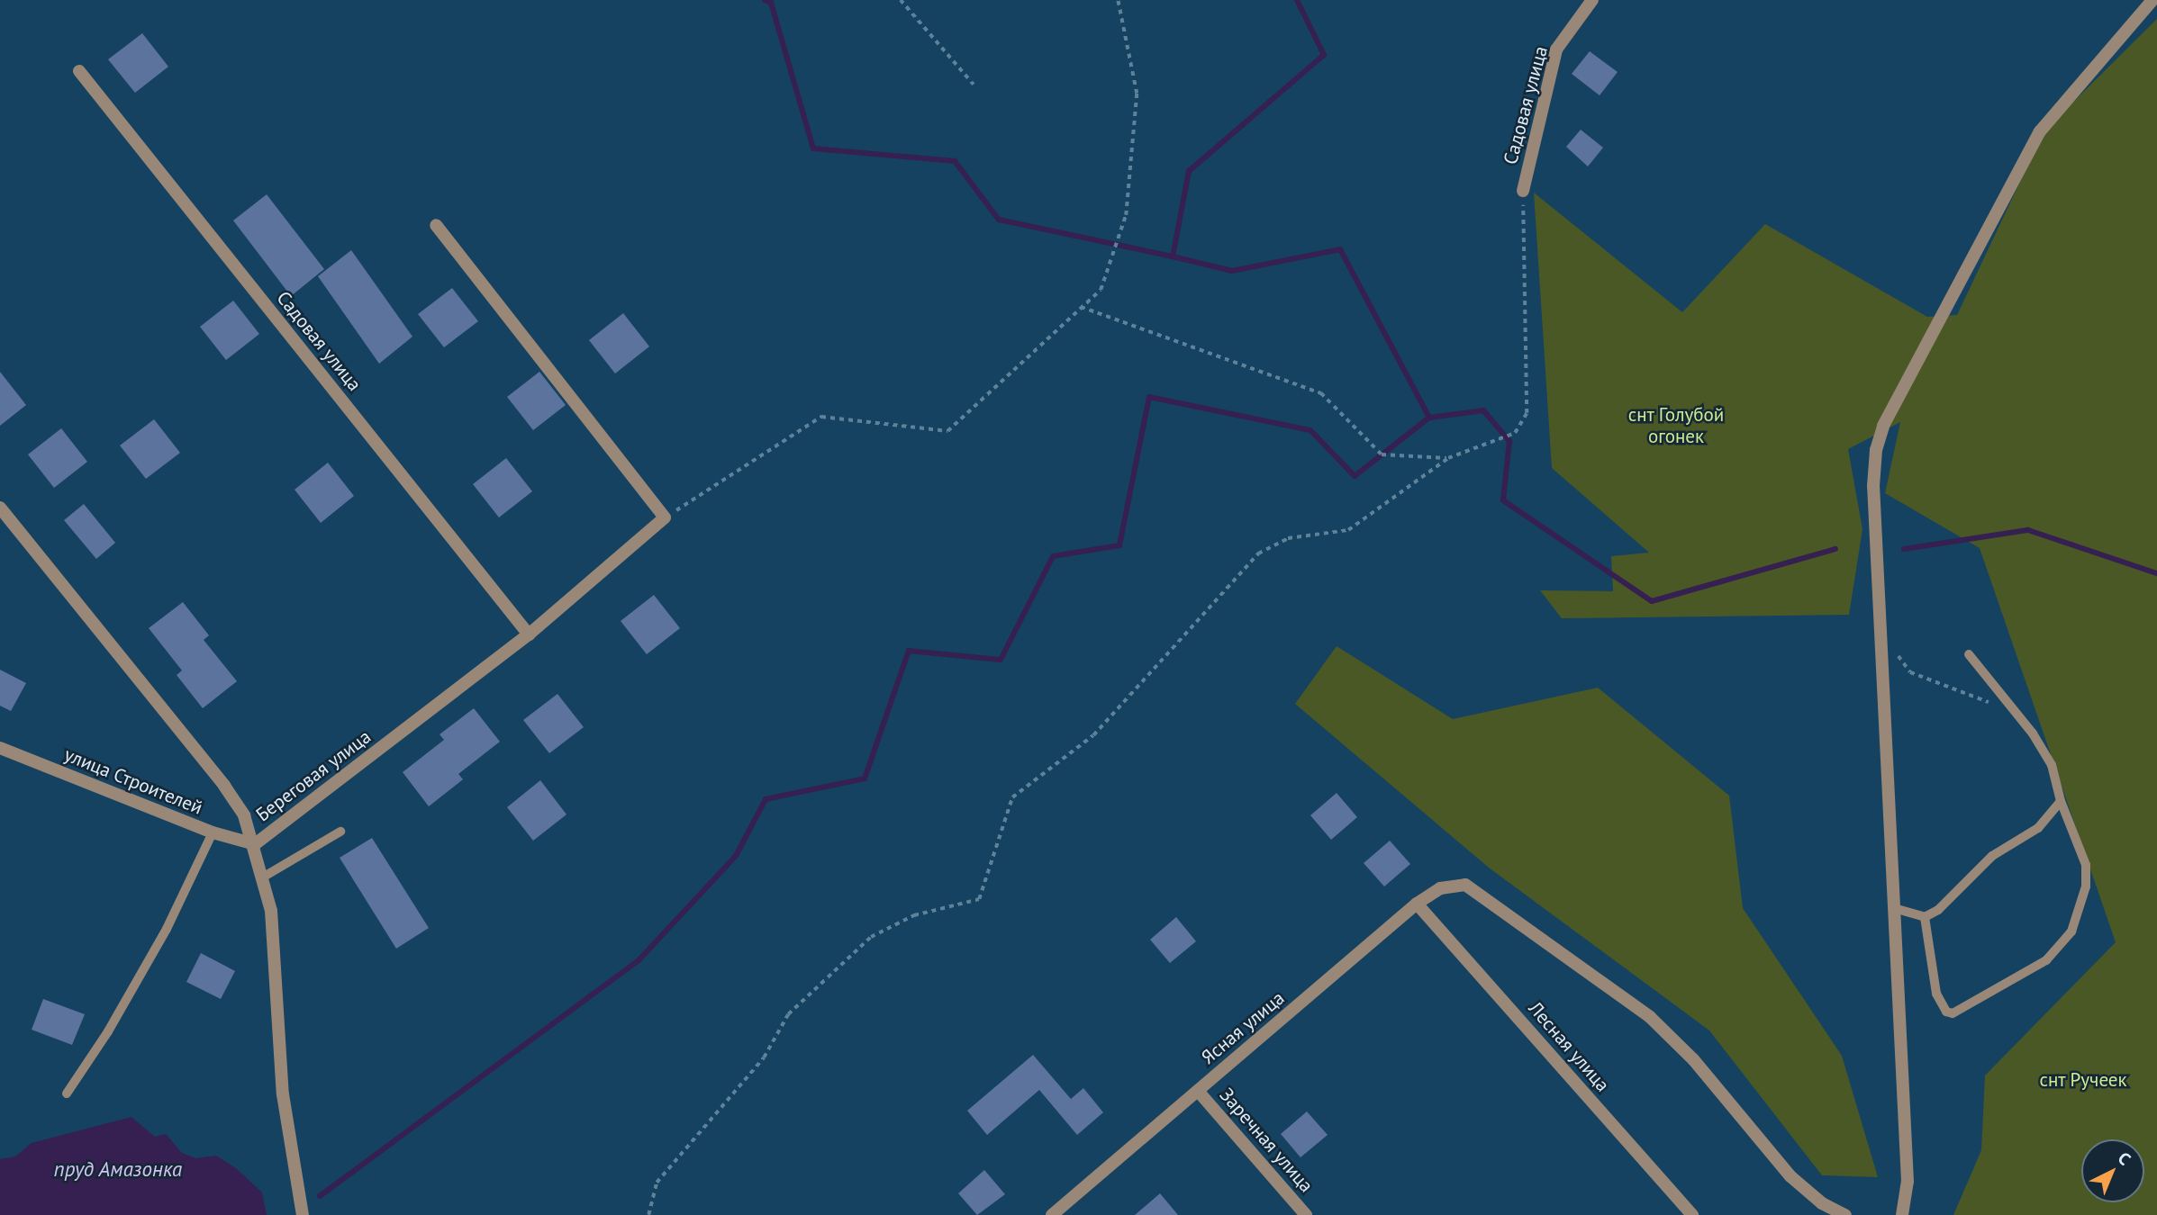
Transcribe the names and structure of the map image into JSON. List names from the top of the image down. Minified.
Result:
{"streets":{"street":["Садовая улица","Береговая улица","улица Строителей","Ясная улица","Лесная улица","Заречная улица"]},"crossings":[["Садовая улица","Береговая улица"],["Береговая улица","улица Строителей"],["Ясная улица","Лесная улица"],["Ясная улица","Заречная улица"]],"water":["пруд Амазонка"],"parks":["снт Голубой огонек","снт Ручеек"],"north":"top right"}
